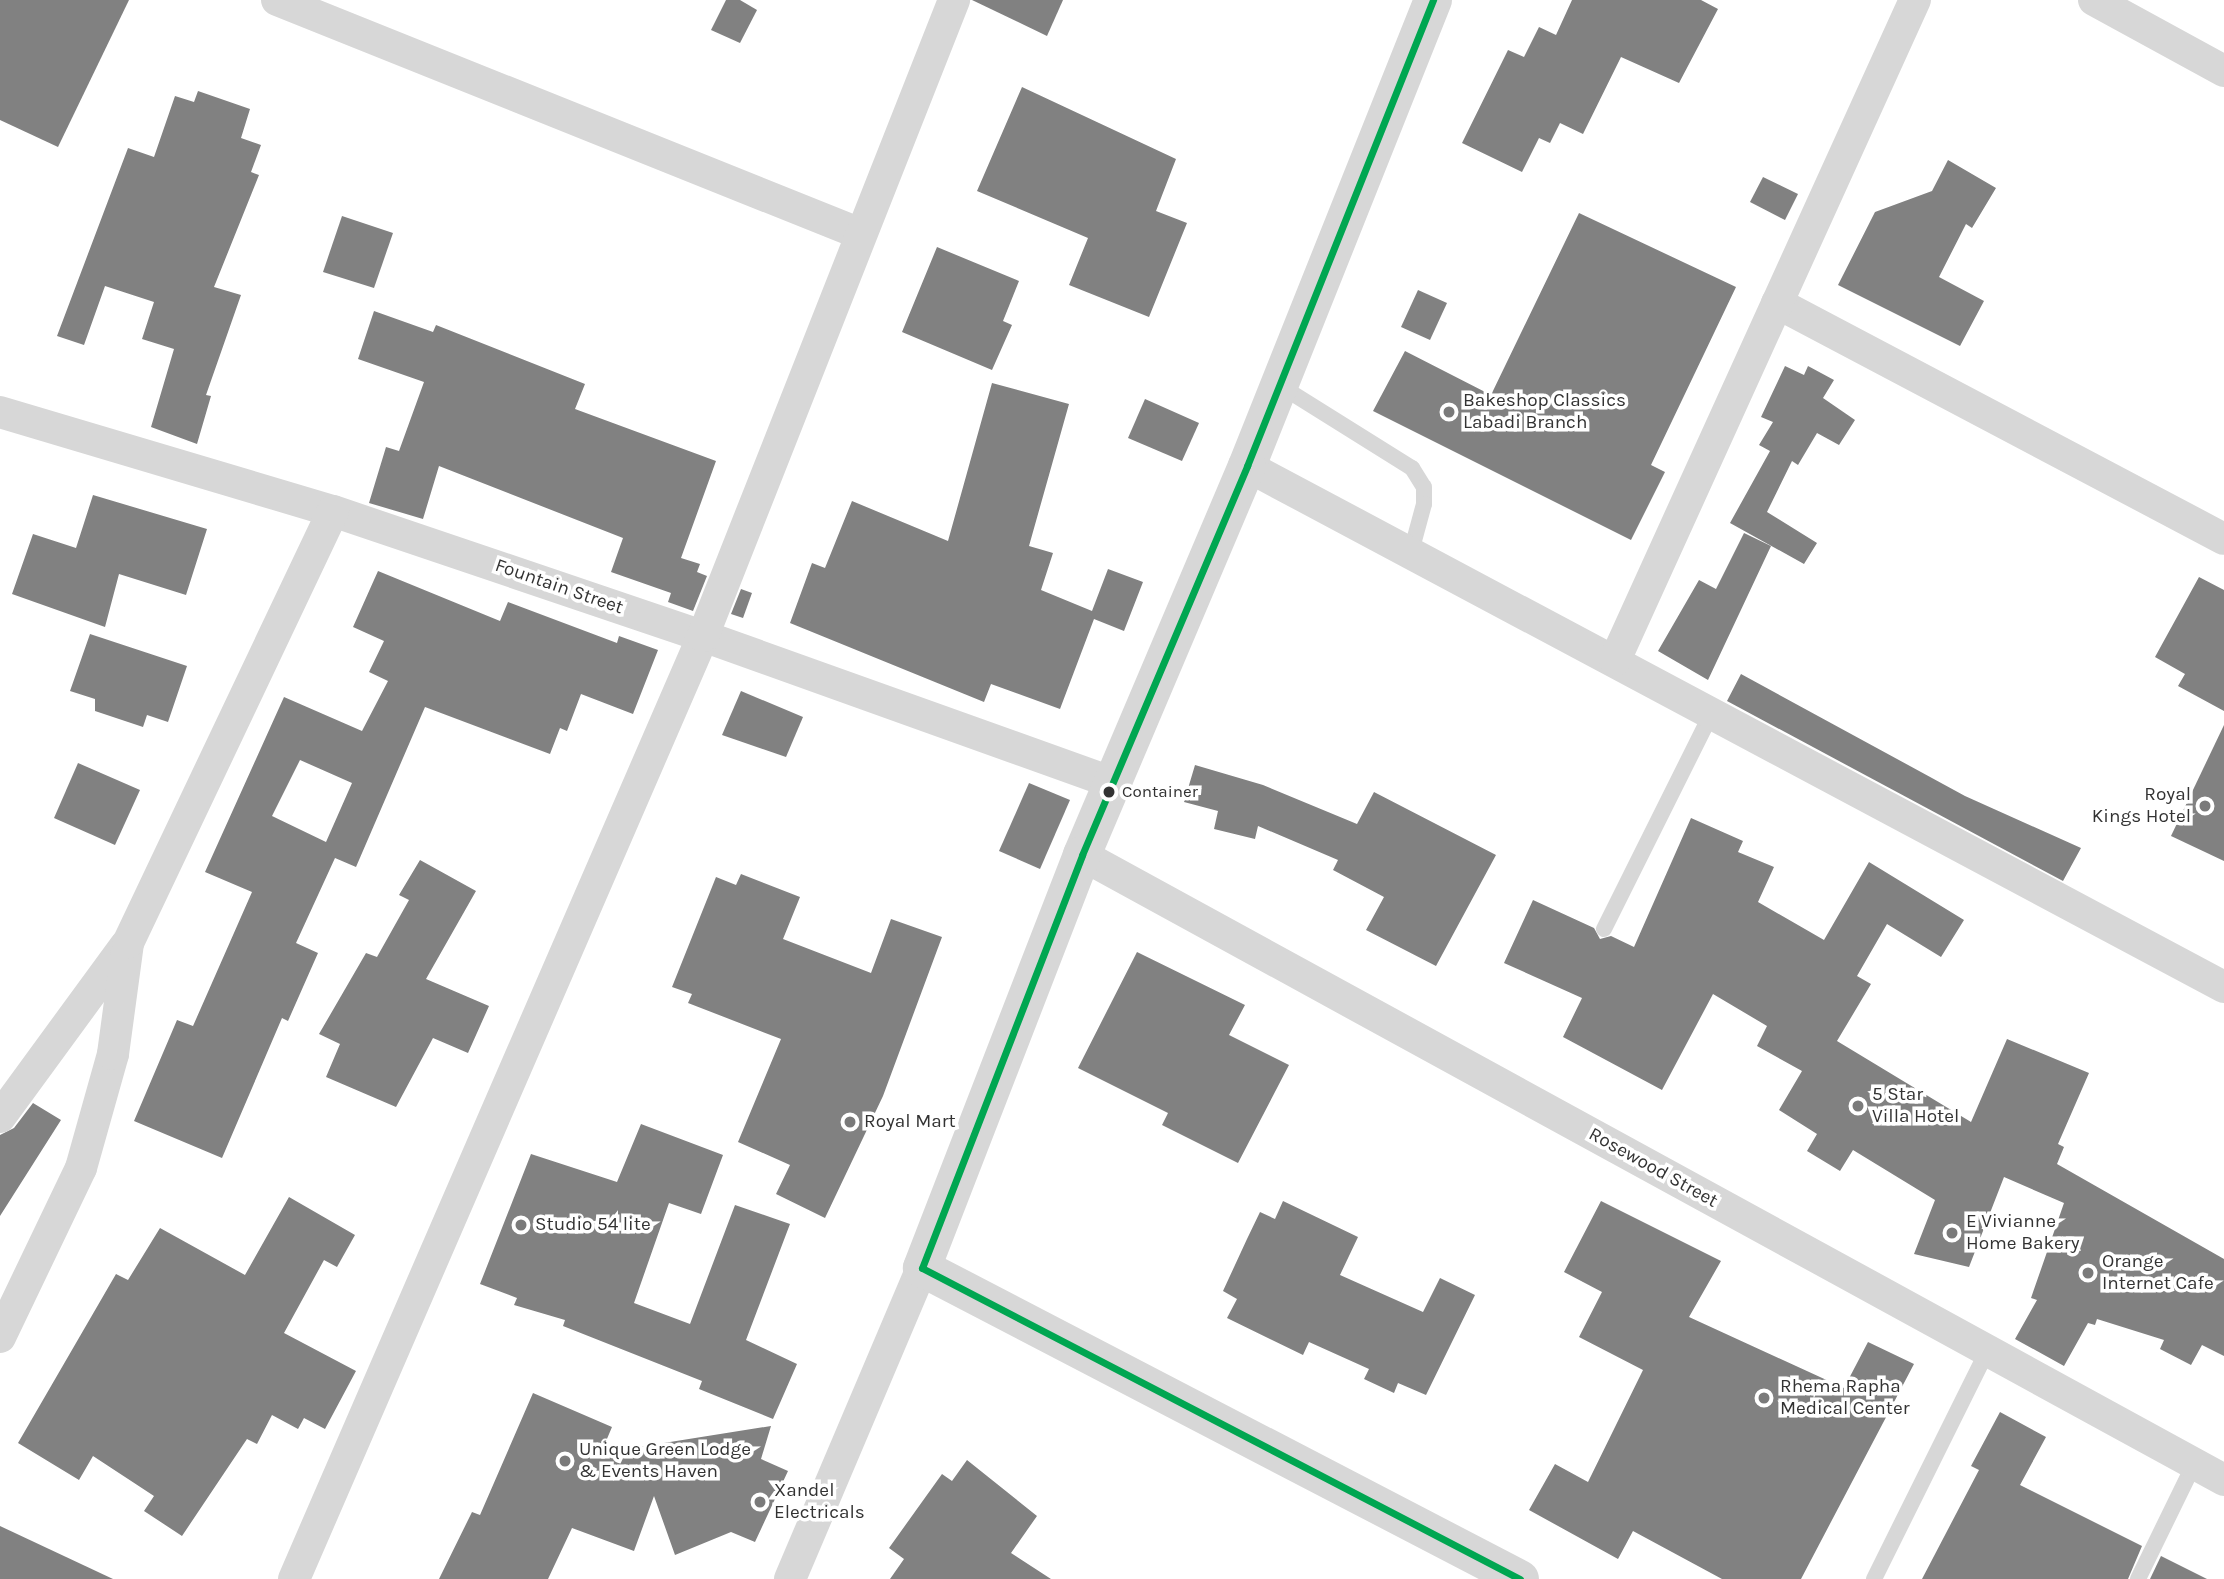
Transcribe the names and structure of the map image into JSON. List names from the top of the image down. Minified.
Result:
{"streets":{"street":["Fountain Street","Rosewood Street"]},"places":["Bakeshop Classics Labadi Branch","Container","Royal Kings Hotel","5 Star Villa Hotel","Royal Mart","Studio 54 lite","E Vivianne Home Bakery","Orange Internet Cafe","Rhema Rapha Medical Center","Unique Green Lodge & Events Haven","Xandel Electricals"]}
